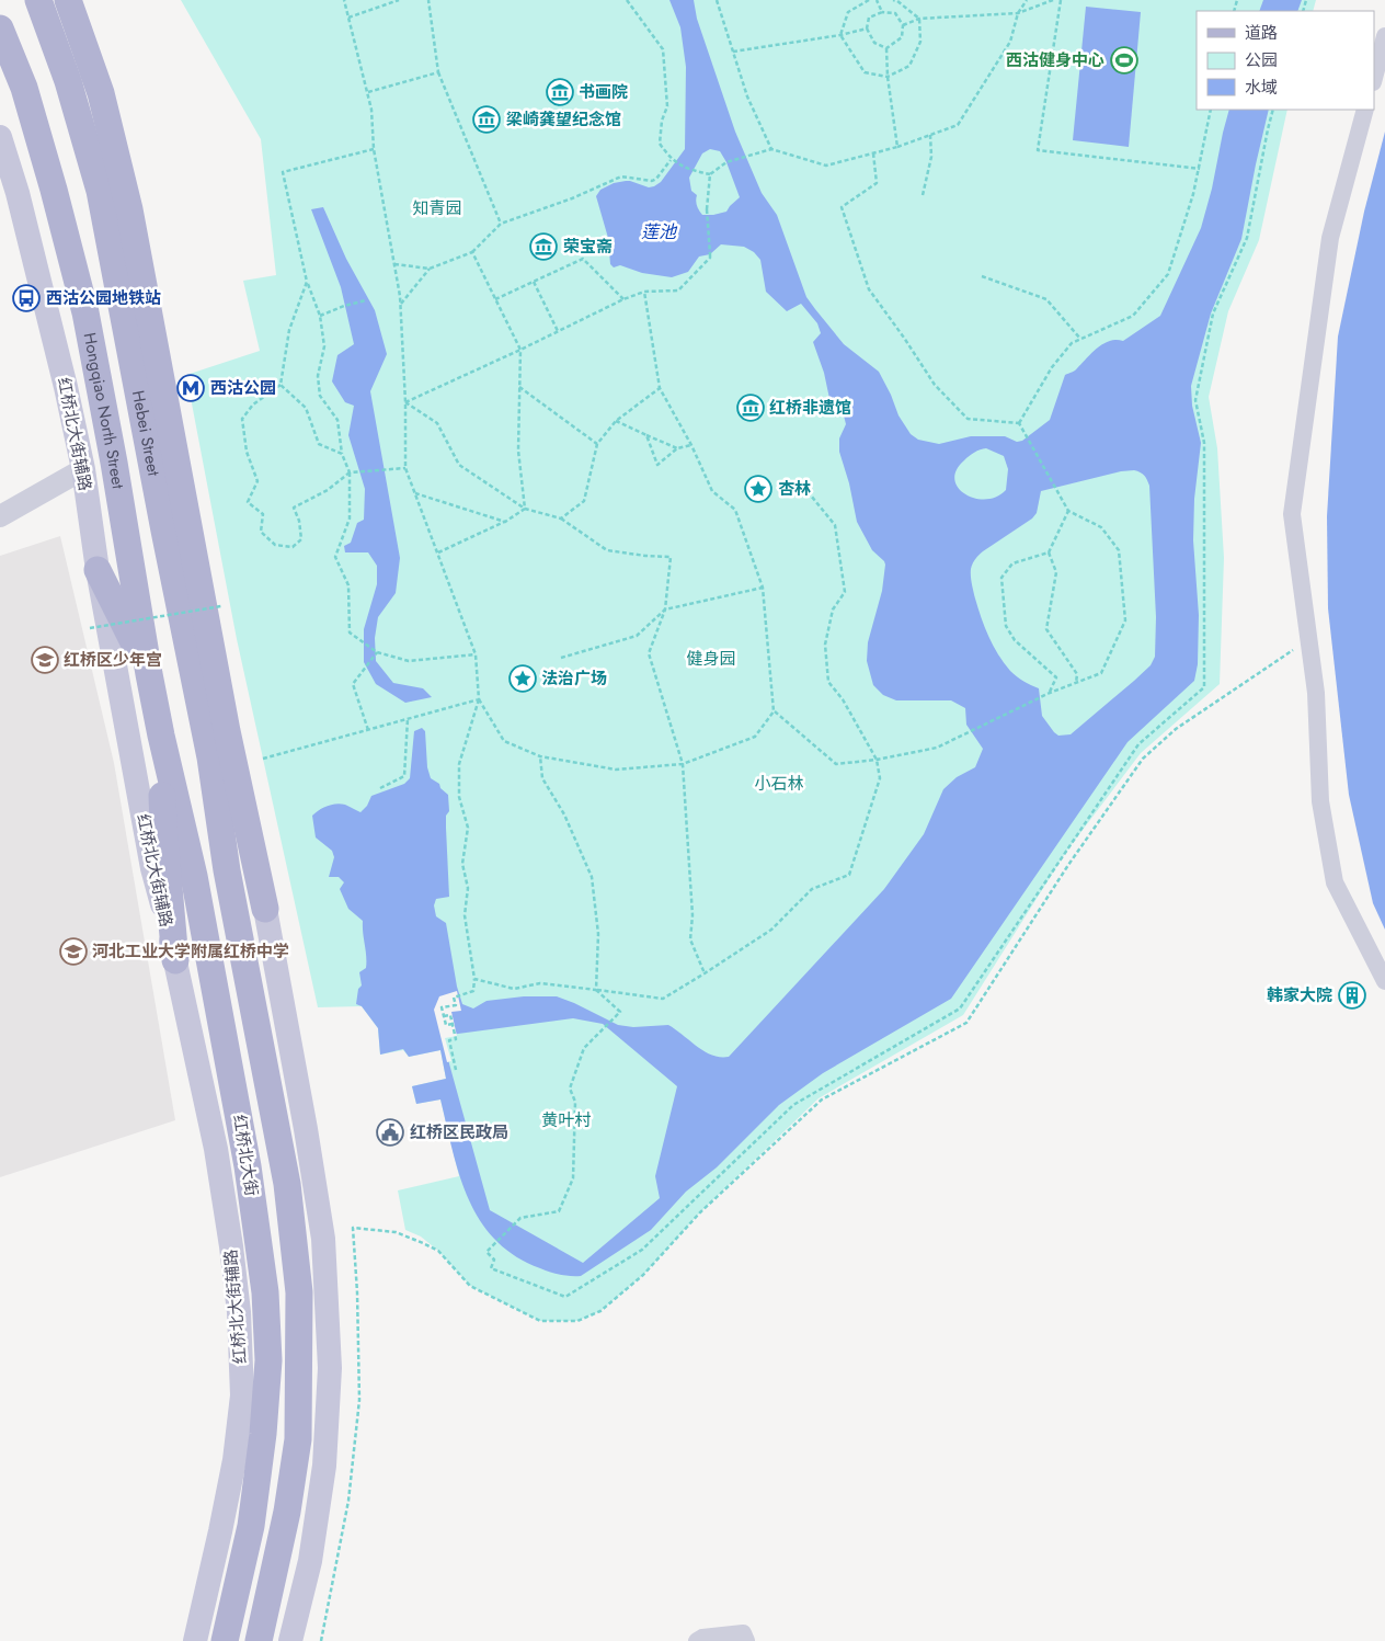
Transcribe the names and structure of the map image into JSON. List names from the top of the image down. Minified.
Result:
{"streets":{"main road":["Hongqiao North Street","Hebei Street","红桥北大街辅路","红桥北大街"]},"crossings":[["Hongqiao North Street","红桥北大街"]],"water":["莲池"],"parks":["知青园","健身园","小石林","黄叶村"],"places":{"sports":["西沽健身中心"],"museum":["书画院","梁崎龚望纪念馆","荣宝斋","红桥非遗馆"],"bus stop":["西沽公园地铁站"],"metro station":["西沽公园"],"place":["杏林","法治广场"],"school or university":["红桥区少年宫","河北工业大学附属红桥中学"],"building":["韩家大院"],"public building":["红桥区民政局"]},"legend":["道路","公园","水域"]}
